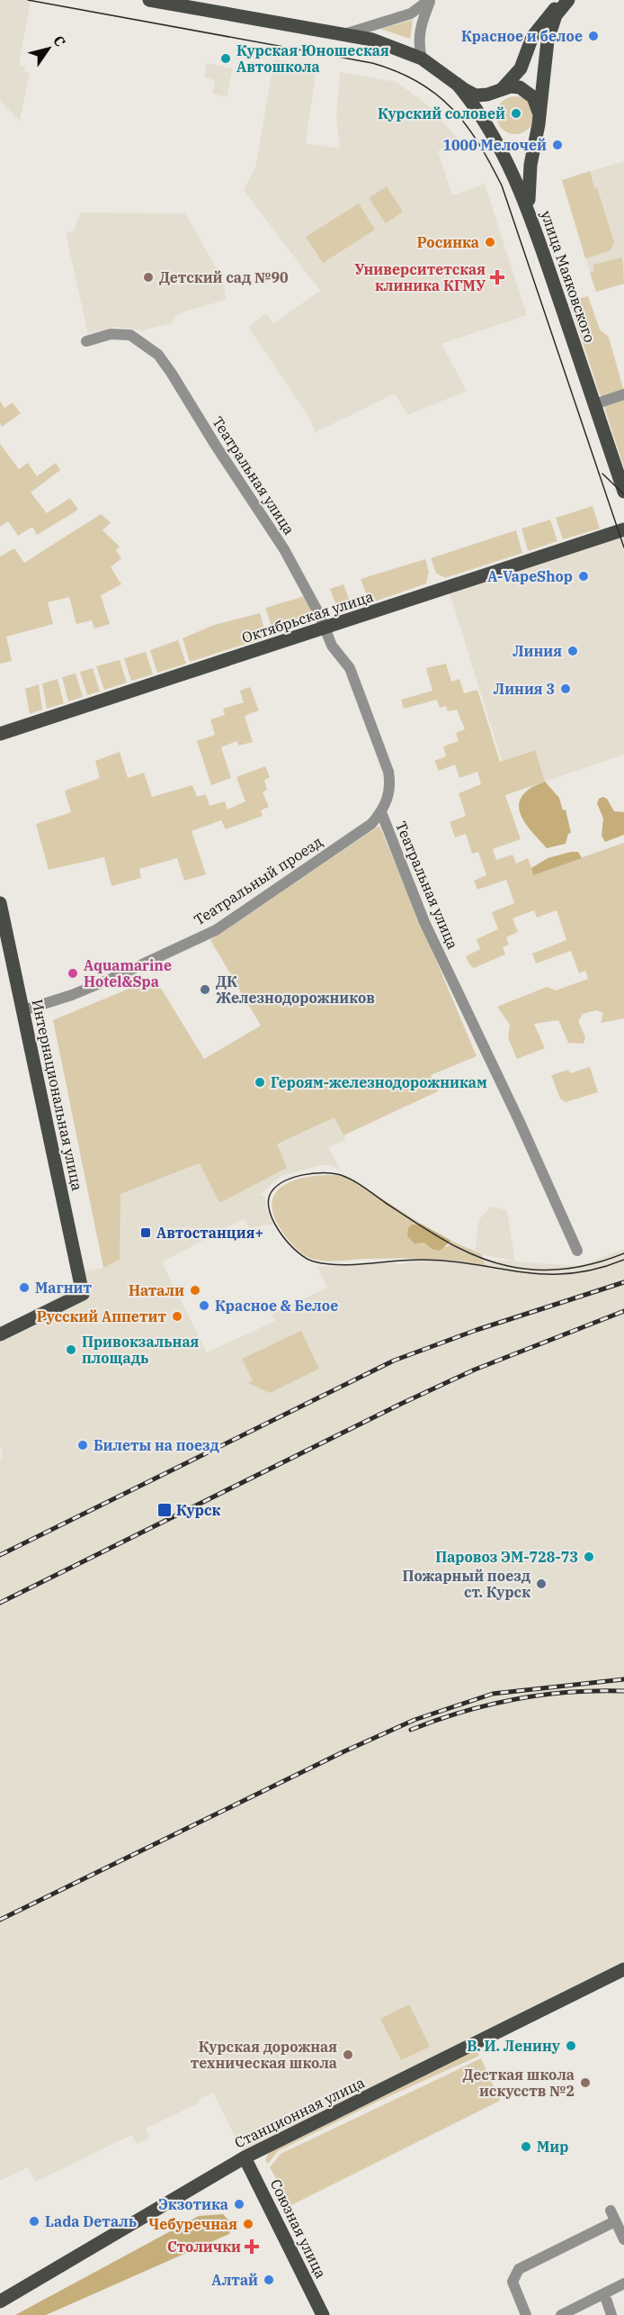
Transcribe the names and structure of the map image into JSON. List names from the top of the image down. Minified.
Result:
{"streets":{"main road":["улица Маяковского","Октябрьская улица","Интернациональная улица","Станционная улица","Союзная улица"],"street":["Театральная улица","Театральный проезд"]},"crossings":[["Театральная улица","Октябрьская улица"],["Театральная улица","Театральный проезд"],["Театральный проезд","Интернациональная улица"],["Станционная улица","Союзная улица"]],"places":{"other":["Красное и белое","Курская Юношеская Автошкола","Курский соловей","1000 Мелочей","Росинка","Детский сад №90","A-VapeShop","Линия","Линия 3","Aquamarine Hotel&Spa","ДК Железнодорожников","Героям-железнодорожникам","Магнит","Натали","Красное & Белое","Русский Аппетит","Привокзальная площадь","Билеты на поезд","Паровоз ЭМ-728-73","Пожарный поезд ст. Курск","В. И. Ленину","Курская дорожная техническая школа","Десткая школа искусств №2","Мир","Экзотика","Lada Dеталь","Чебуречная","Алтай"],"health":["Университетская клиника КГМУ","Столички"],"transit":["Автостанция+","Курск"]},"north":"top right"}
